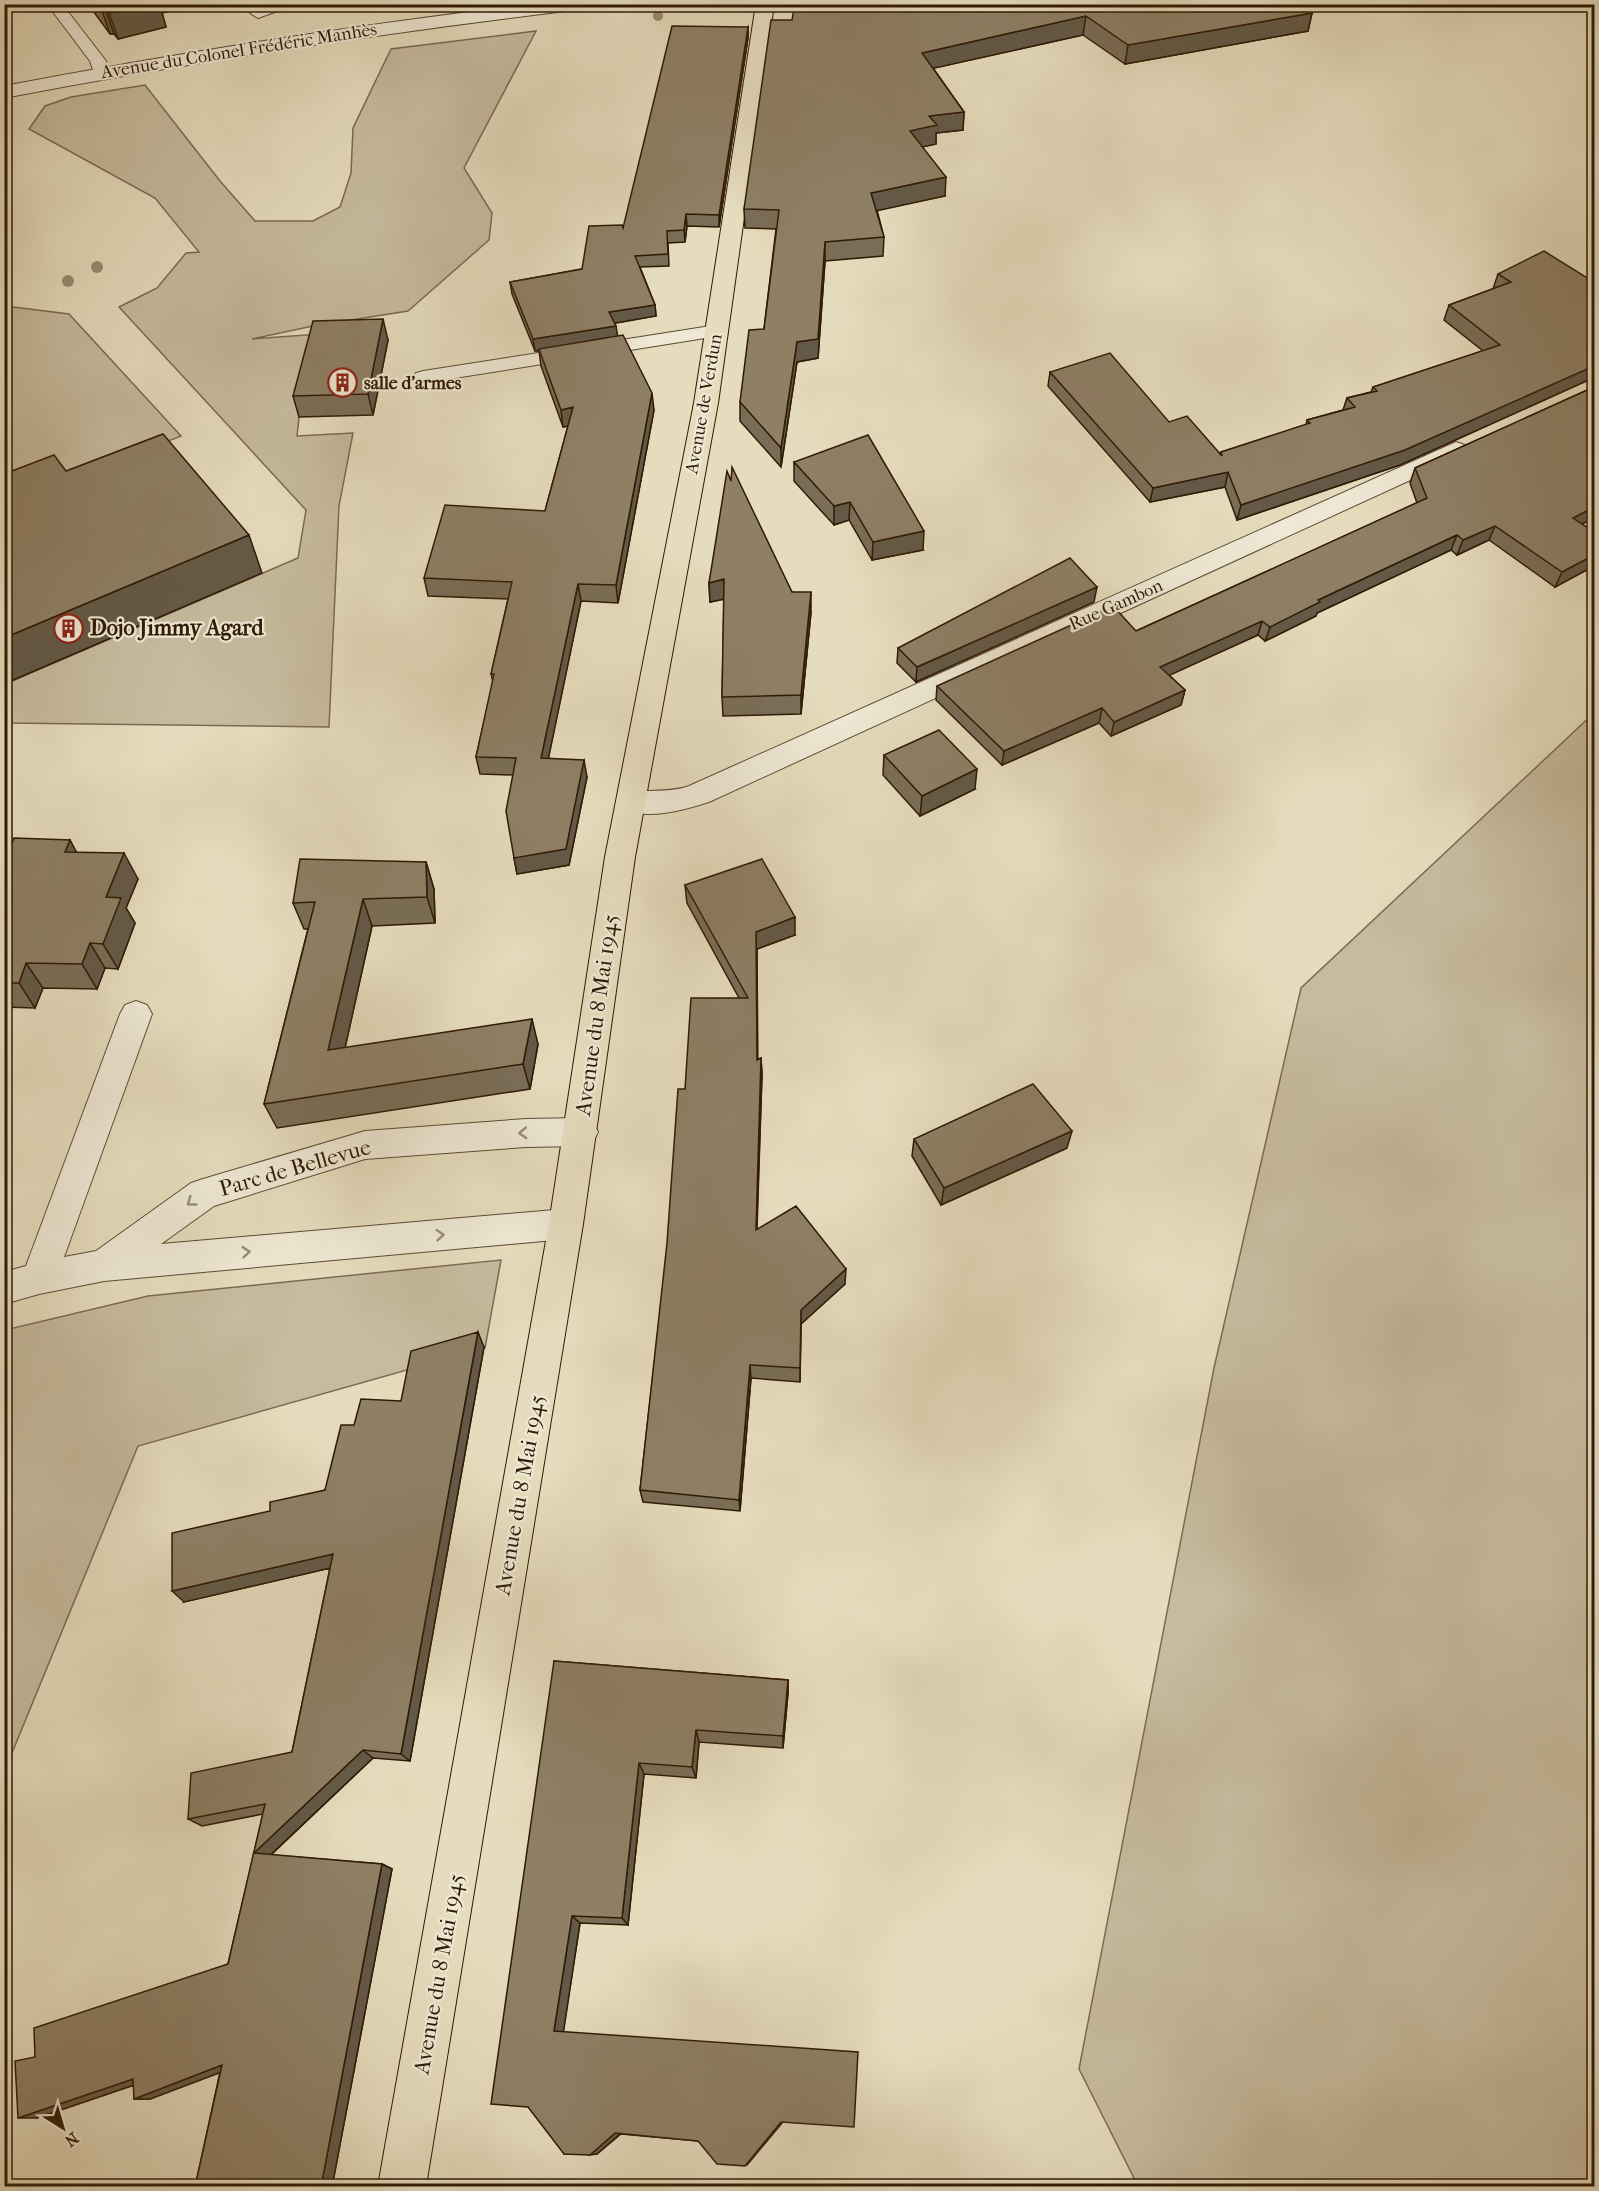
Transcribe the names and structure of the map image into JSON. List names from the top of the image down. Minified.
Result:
{"streets":{"main road":["Avenue de Verdun","Avenue du 8 Mai 1945"],"street":["Avenue du Colonel Frédéric Manhès","Rue Gambon","Parc de Bellevue"]},"crossings":[["Avenue de Verdun","Rue Gambon"],["Avenue de Verdun","Avenue du 8 Mai 1945"],["Rue Gambon","Avenue du 8 Mai 1945"],["Avenue du 8 Mai 1945","Parc de Bellevue"]],"places":{"building":["salle d'armes","Dojo Jimmy Agard"]},"north":"bottom right"}
